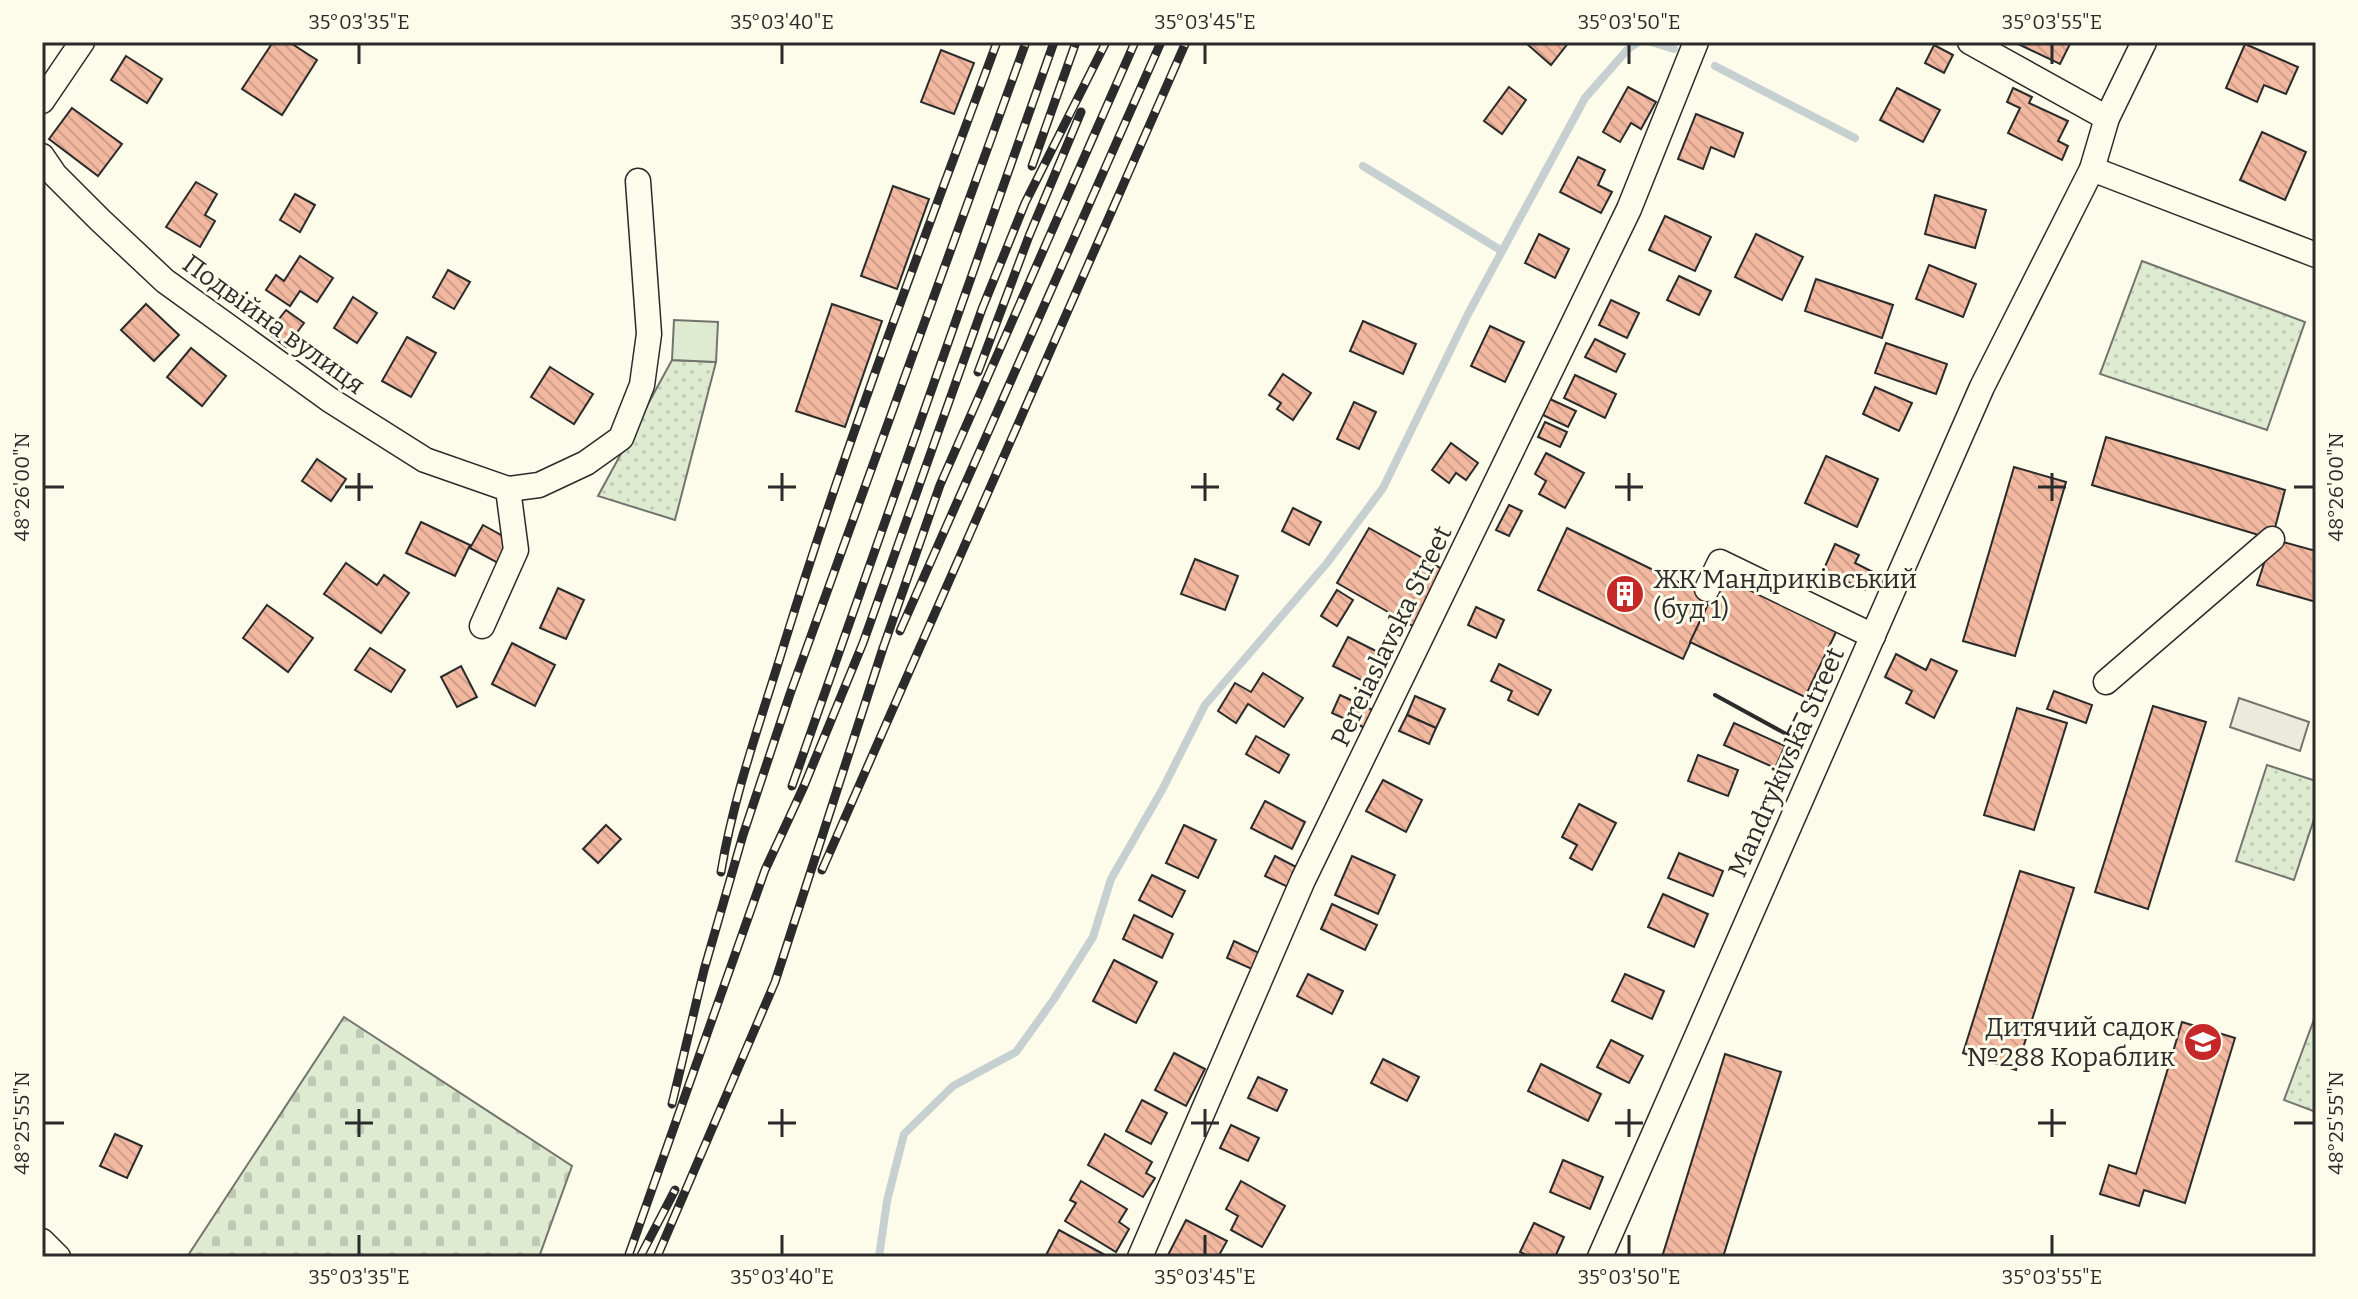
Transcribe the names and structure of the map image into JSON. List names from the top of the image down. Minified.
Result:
{"streets":{"street":["Подвійна вулиця","Pereiaslavska Street","Mandrykivska Street"]},"places":{"building":["ЖК Мандриківський (буд 1)"],"school or university":["Дитячий садок №288 Кораблик"]},"coordinates":["35°03'35\"E","35°03'40\"E","35°03'45\"E","35°03'50\"E","35°03'55\"E","48°26'00\"N","48°25'55\"N"]}
